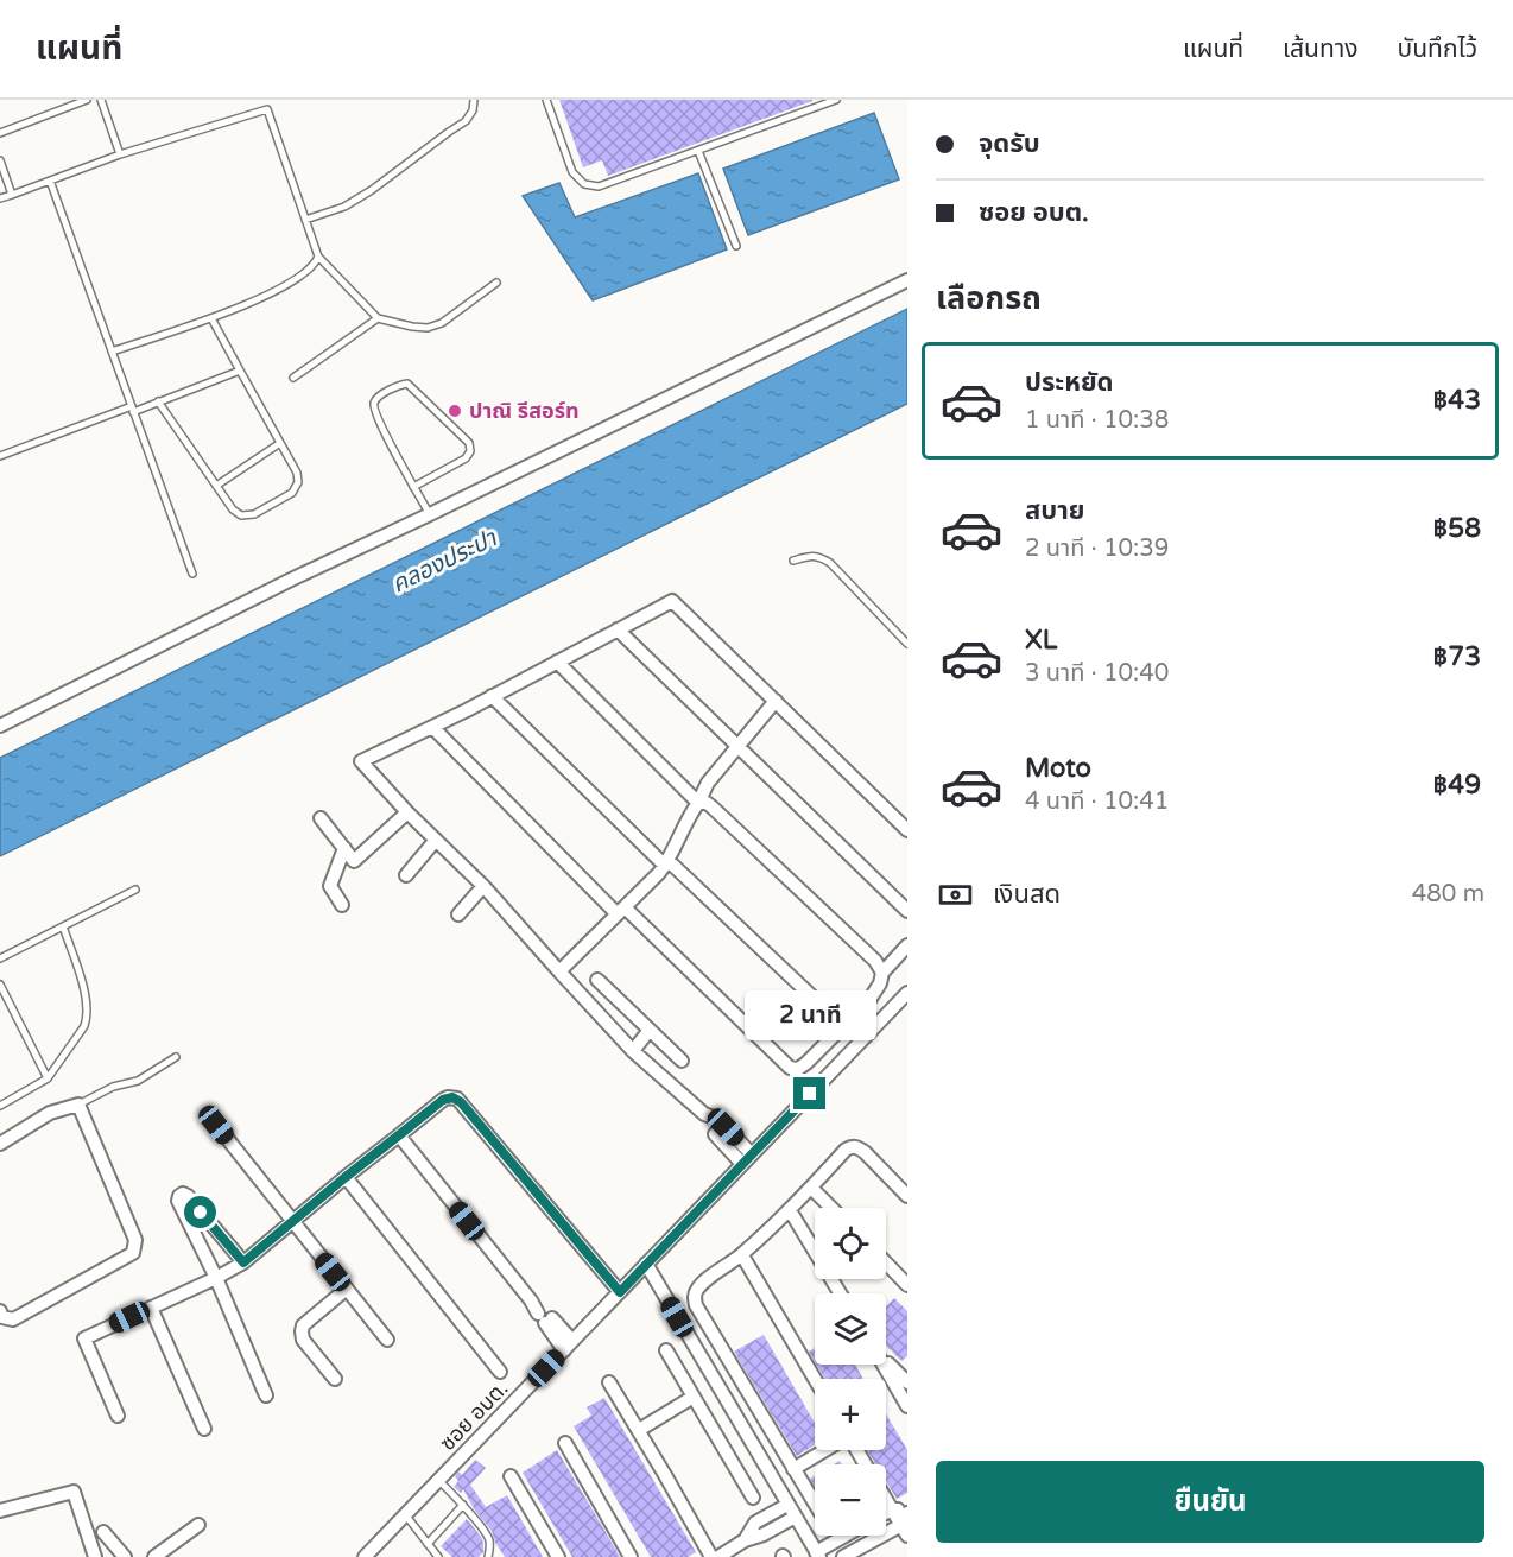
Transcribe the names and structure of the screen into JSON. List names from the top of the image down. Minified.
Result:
{"streets":{"street":["ซอย อบต."]},"water":["คลองประปา"],"places":["ปาณิ รีสอร์ท"],"page":{"header":"แผนที่","nav":["แผนที่","เส้นทาง","บันทึกไว้"],"banner":["จุดรับ","ซอย อบต."],"heading":"เลือกรถ","list":[{"name":"ประหยัด","note":"1 นาที · 10:38","value":"฿43"},{"name":"สบาย","note":"2 นาที · 10:39","value":"฿58"},{"name":"XL","note":"3 นาที · 10:40","value":"฿73"},{"name":"Moto","note":"4 นาที · 10:41","value":"฿49"}],"pay":["เงินสด","480 m"],"bubble":"2 นาที","map_buttons":["+","−"],"buttons":"ยืนยัน"}}
